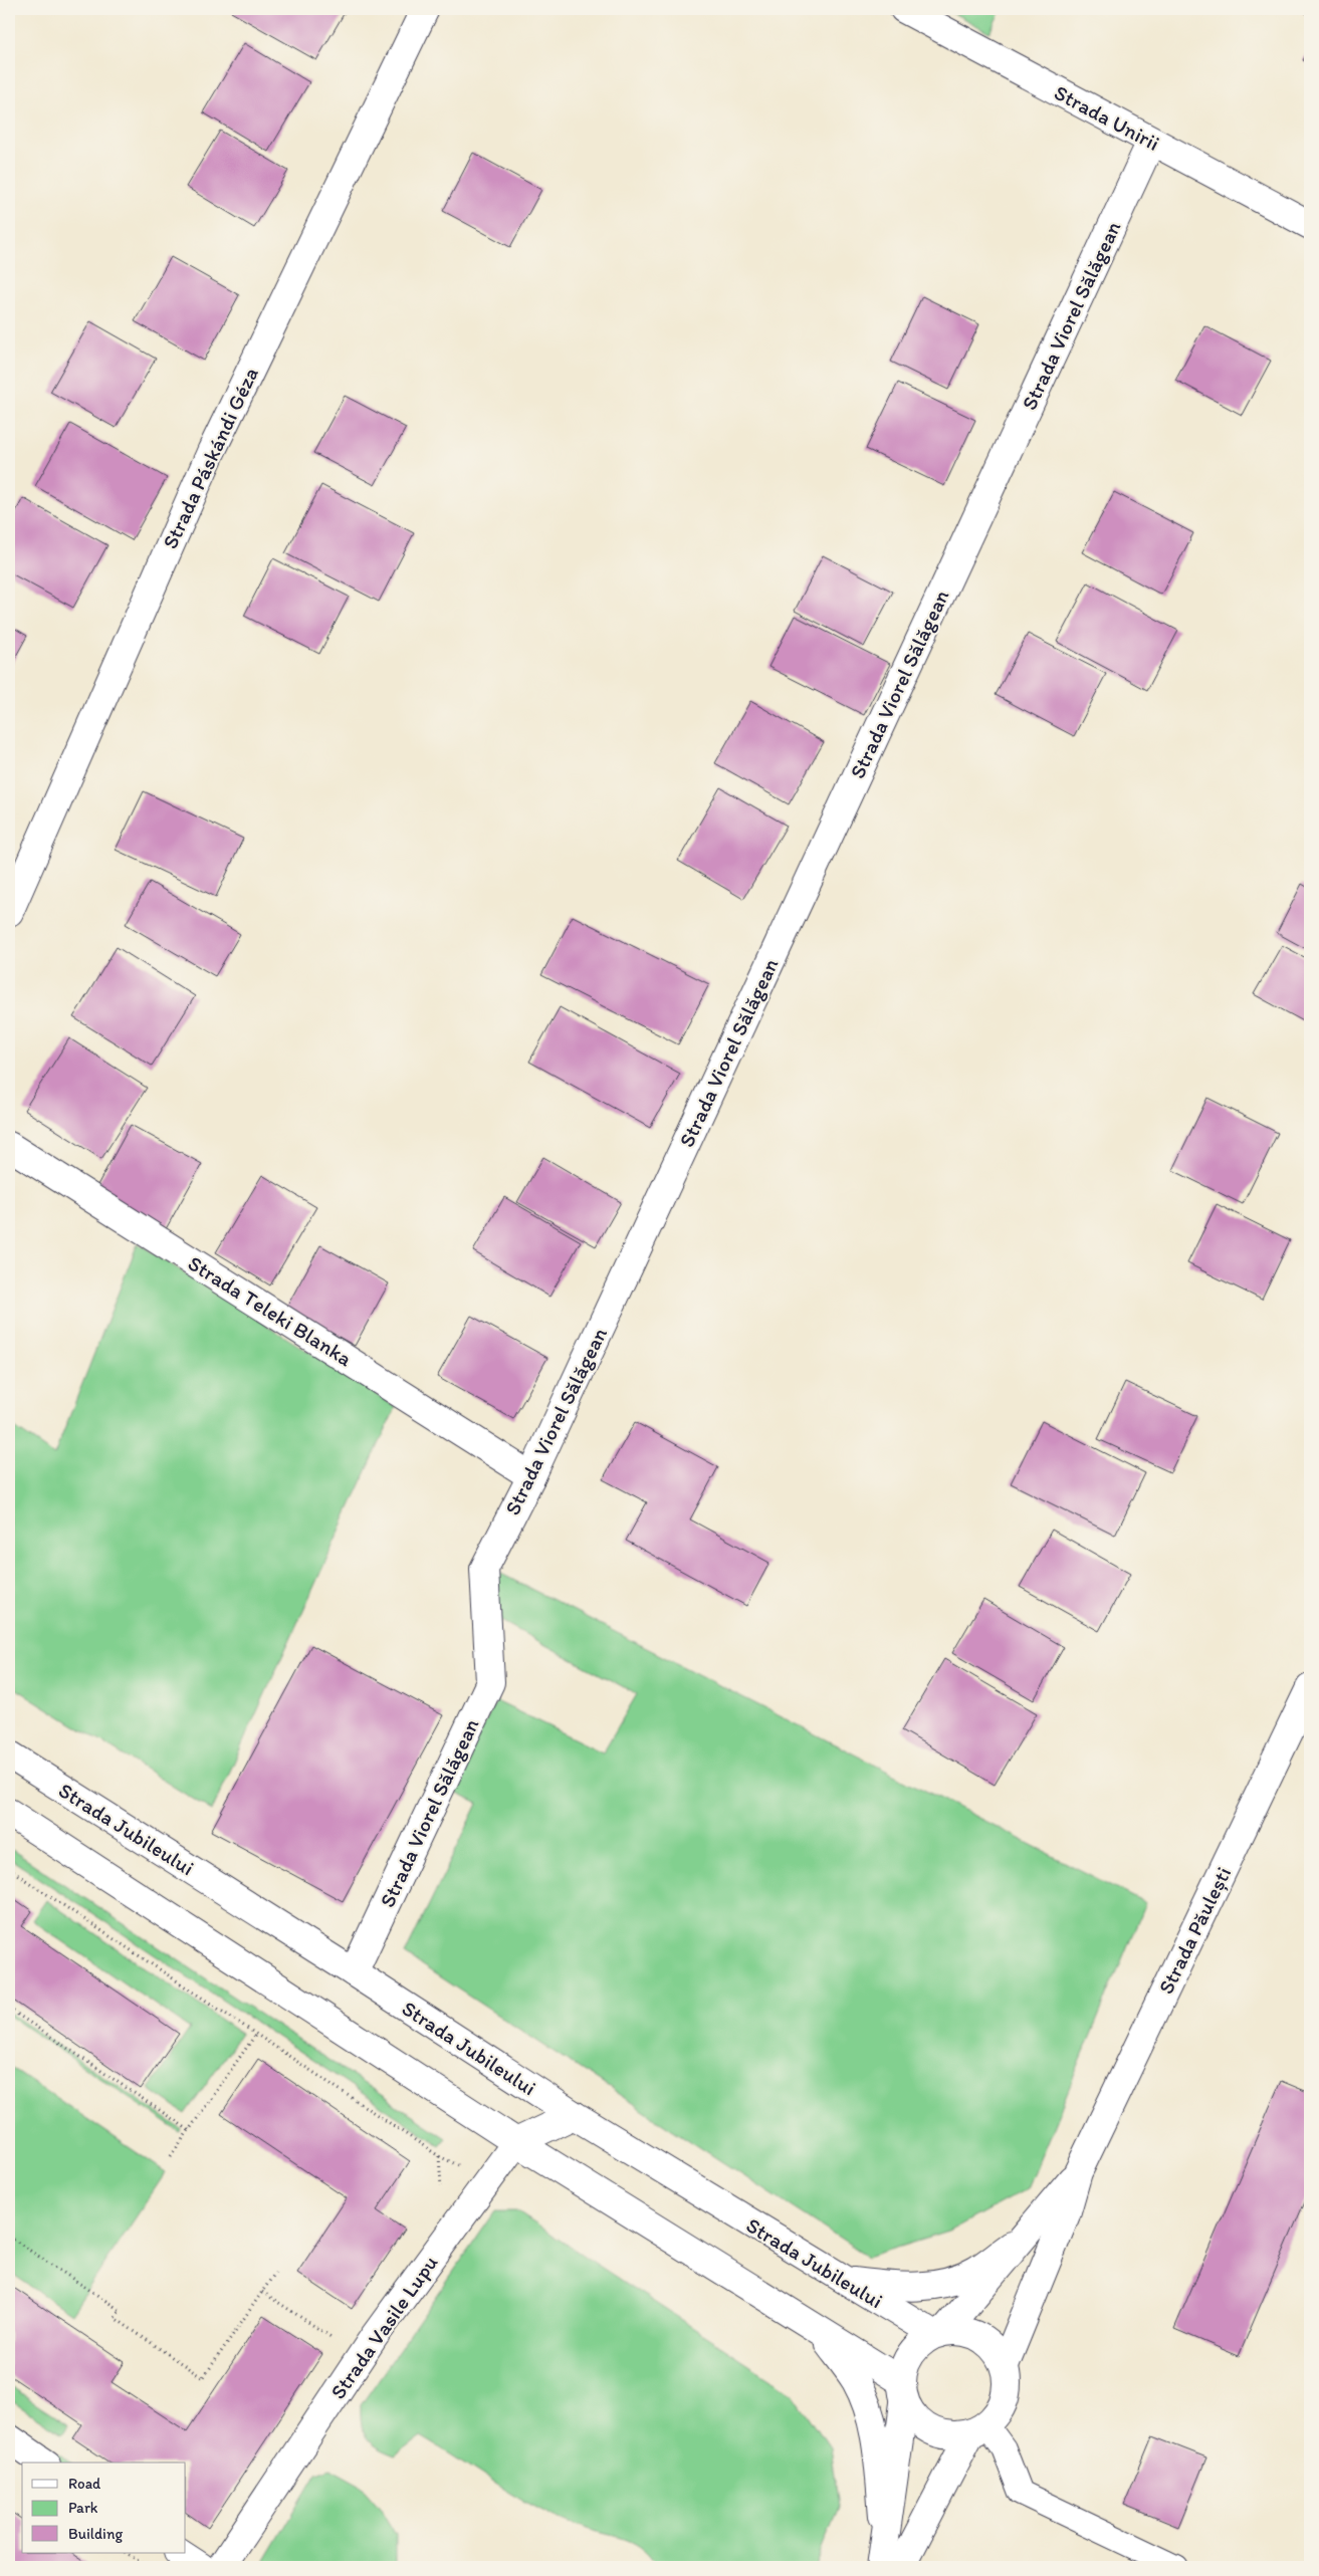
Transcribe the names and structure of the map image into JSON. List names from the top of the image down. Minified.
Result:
{"streets":{"street":["Strada Unirii","Strada Viorel Sălăgean","Strada Páskándi Géza","Strada Teleki Blanka","Strada Jubileului","Strada Păulești","Strada Vasile Lupu"]},"crossings":[["Strada Unirii","Strada Viorel Sălăgean"],["Strada Viorel Sălăgean","Strada Teleki Blanka"],["Strada Viorel Sălăgean","Strada Jubileului"],["Strada Jubileului","Strada Păulești"],["Strada Jubileului","Strada Vasile Lupu"]],"legend":["Road","Park","Building"]}
